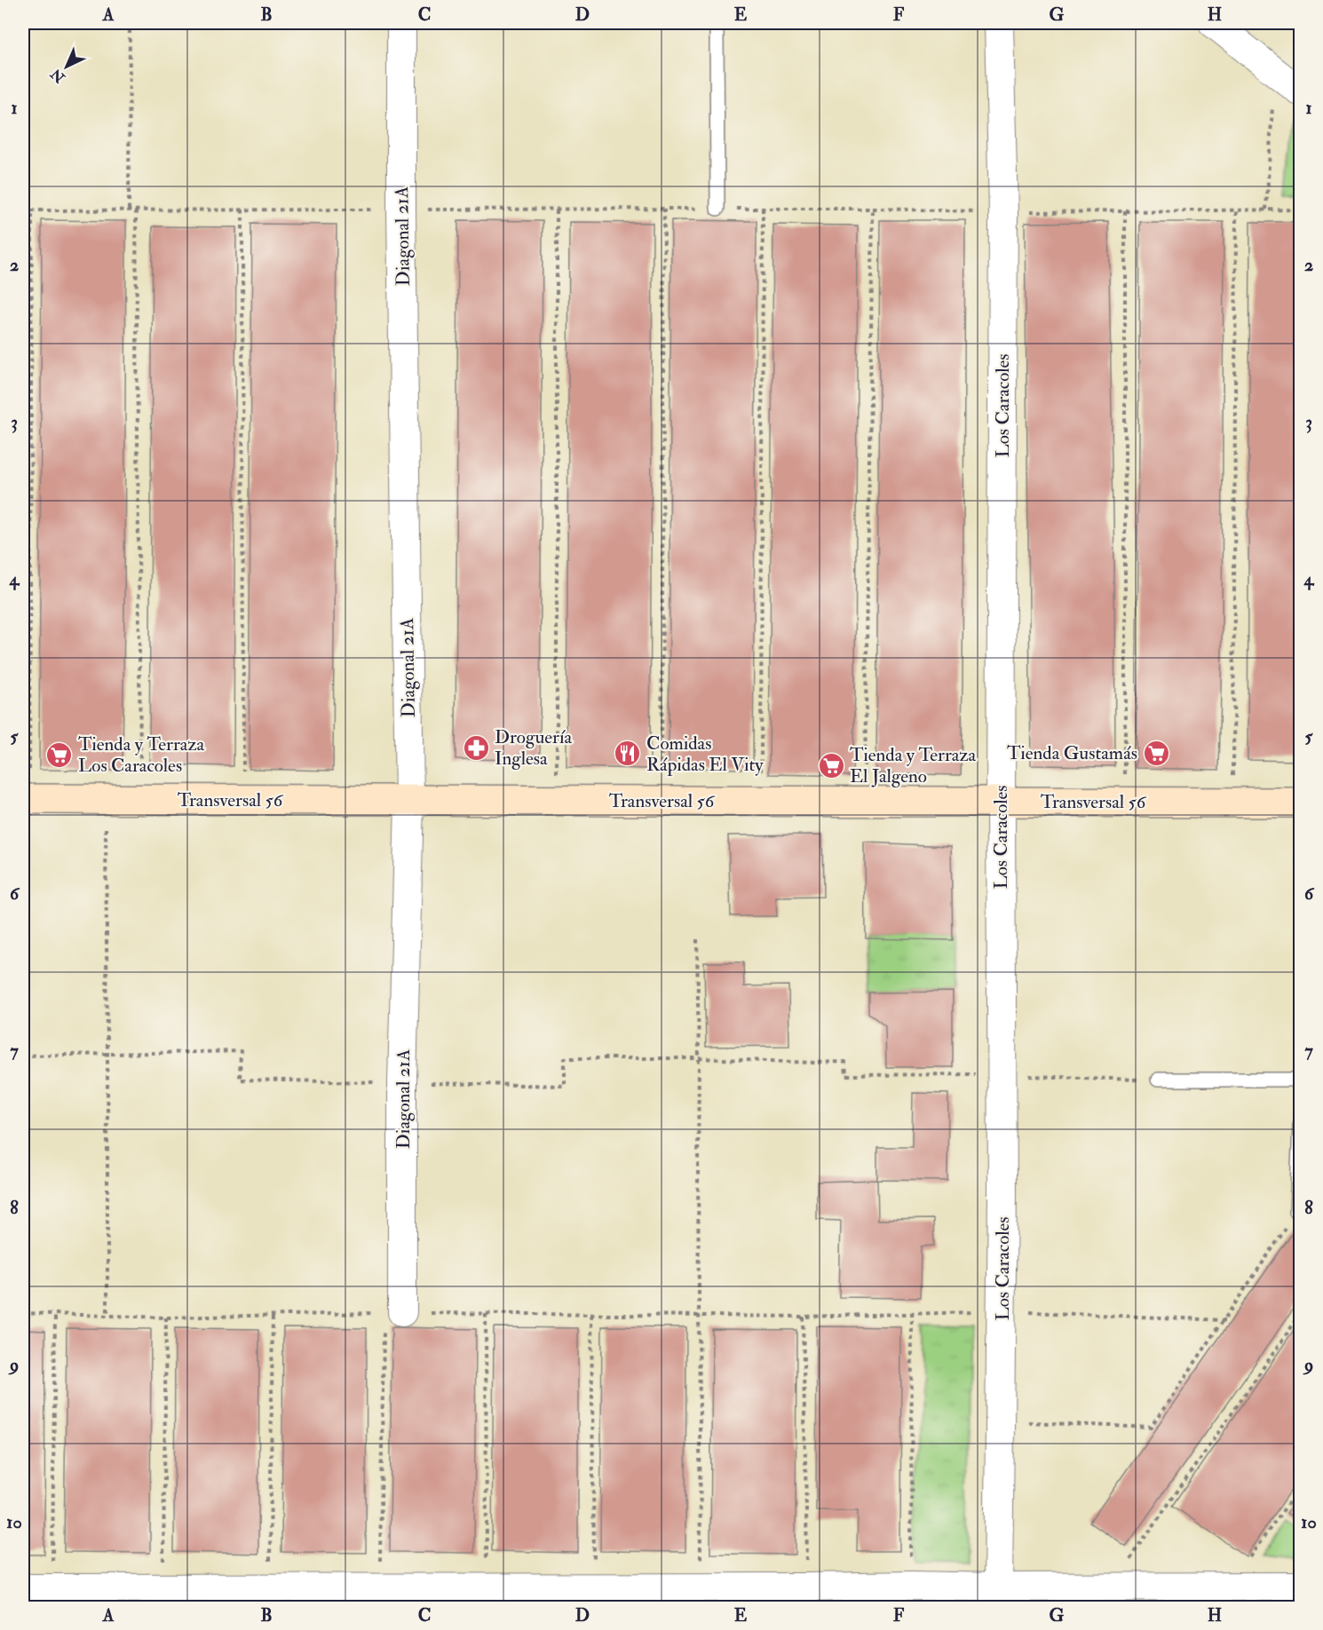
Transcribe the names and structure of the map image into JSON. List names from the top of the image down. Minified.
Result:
{"streets":{"street":["Diagonal 21A","Los Caracoles","Transversal 56"]},"crossings":[["Diagonal 21A","Transversal 56"],["Los Caracoles","Transversal 56"]],"places":{"pharmacy":["Droguería Inglesa"],"supermarket":["Tienda Gustamás","Tienda y Terraza Los Caracoles","Tienda y Terraza El Jalgeno"],"restaurant":["Comidas Rápidas El Vity"]},"north":"bottom left","grid":{"columns":["A","B","C","D","E","F","G","H"],"rows":["1","2","3","4","5","6","7","8","9","10"]}}
